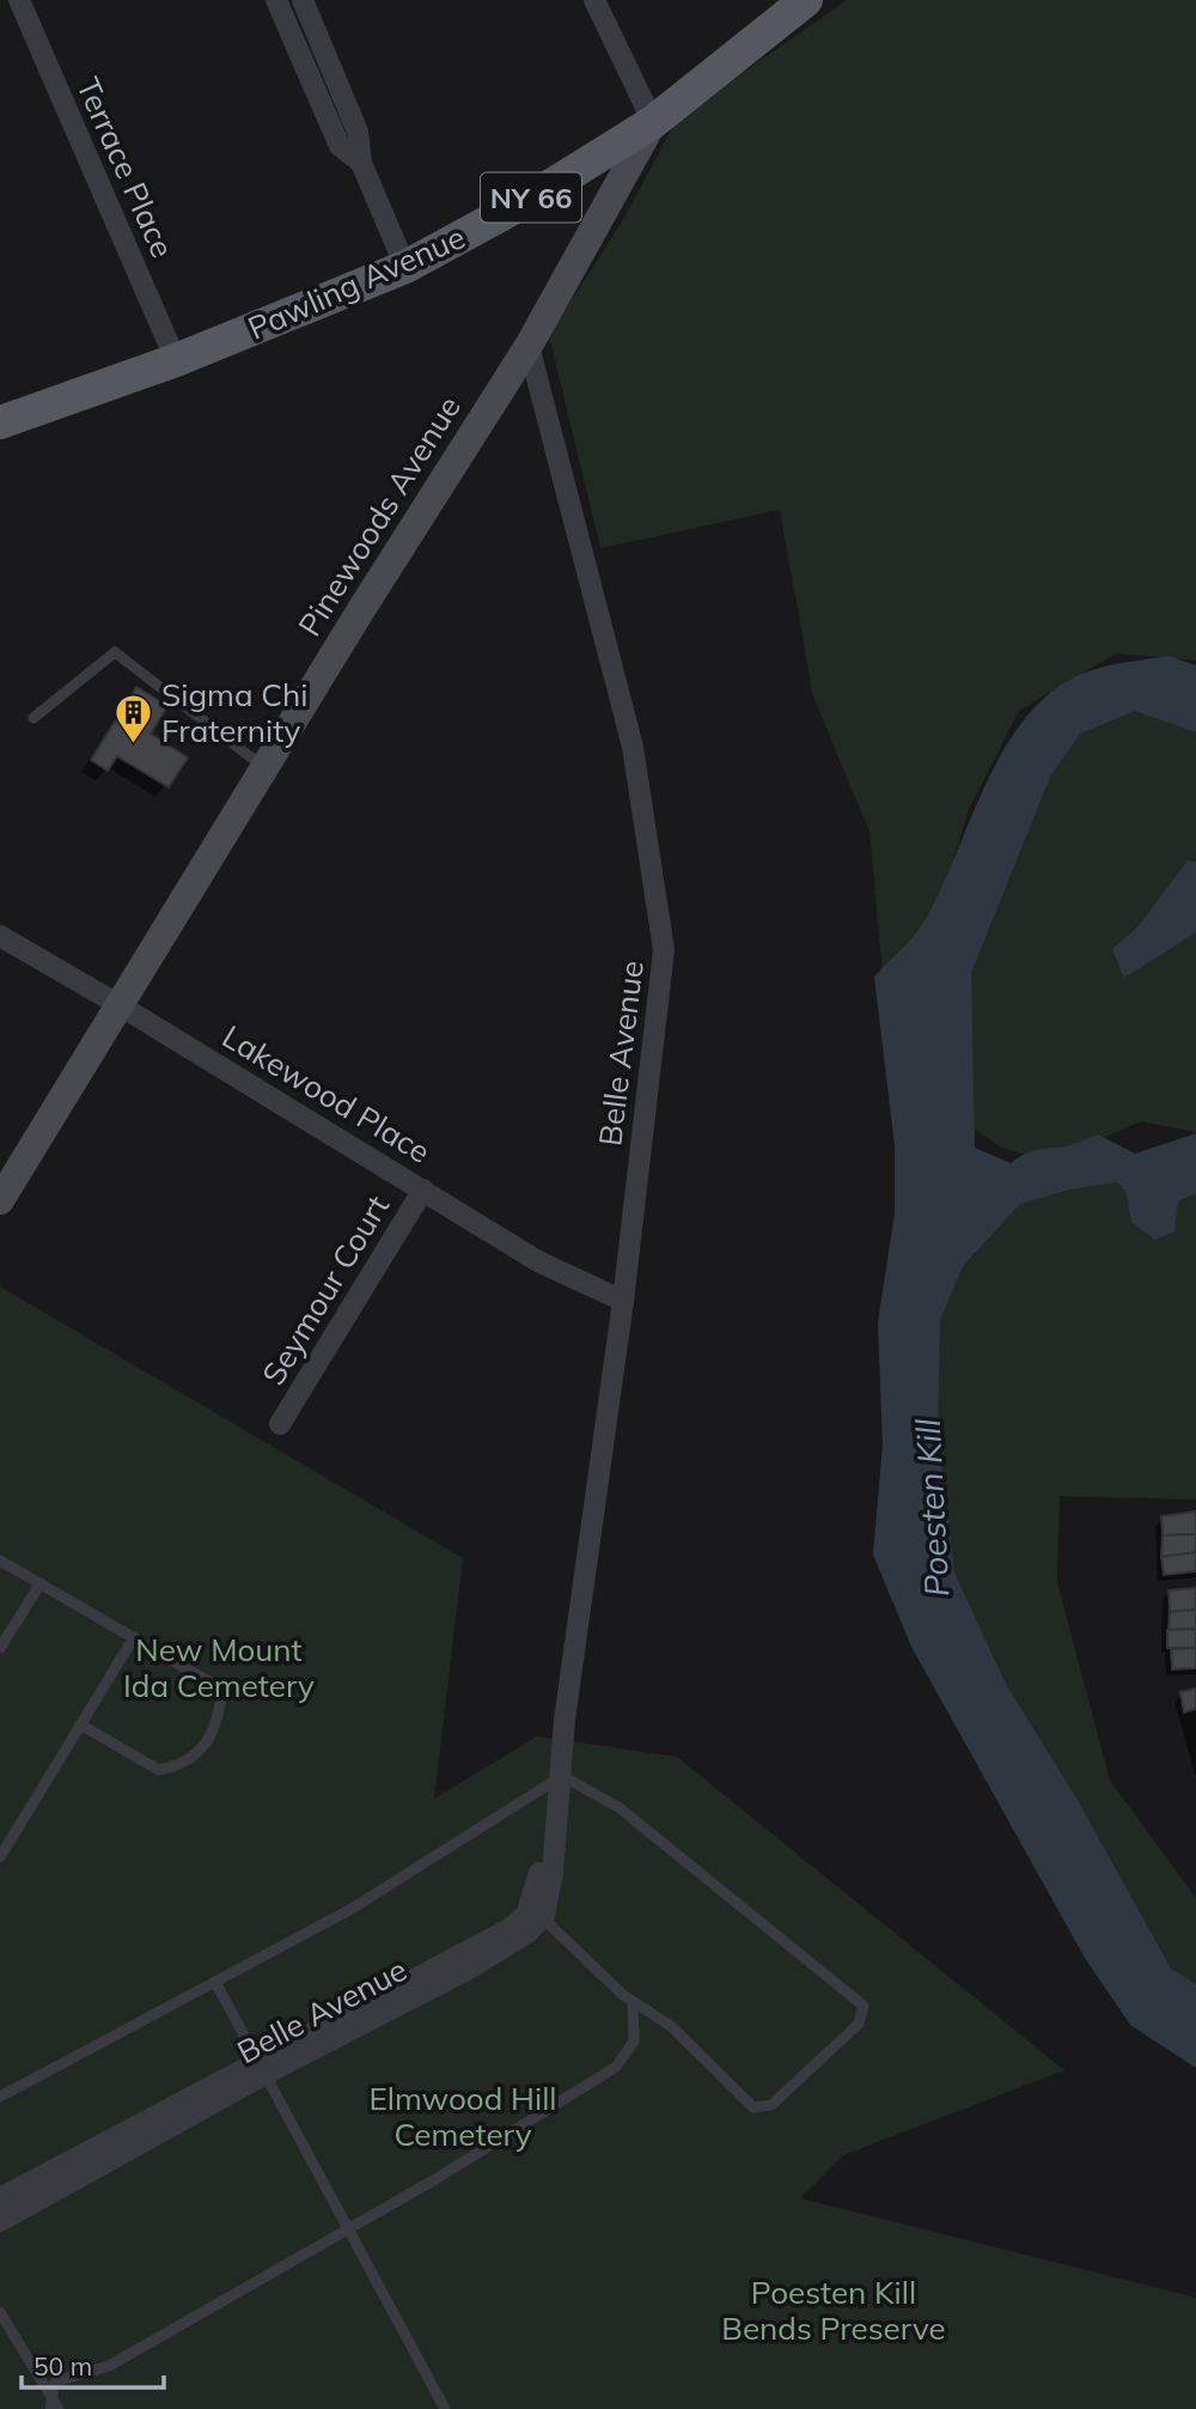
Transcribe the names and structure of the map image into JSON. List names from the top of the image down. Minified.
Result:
{"streets":{"main road":["NY 66","Pawling Avenue"],"street":["Terrace Place","Pinewoods Avenue","Belle Avenue","Lakewood Place","Seymour Court"]},"crossings":[["Terrace Place","Pawling Avenue"],["Pawling Avenue","Pinewoods Avenue"],["Pinewoods Avenue","Belle Avenue"],["Pinewoods Avenue","Lakewood Place"],["Belle Avenue","Lakewood Place"],["Lakewood Place","Seymour Court"]],"water":["Poesten Kill"],"parks":["New Mount Ida Cemetery","Elmwood Hill Cemetery","Poesten Kill Bends Preserve"],"places":{"building":["Sigma Chi Fraternity"]},"scale_bar":"50 m"}
